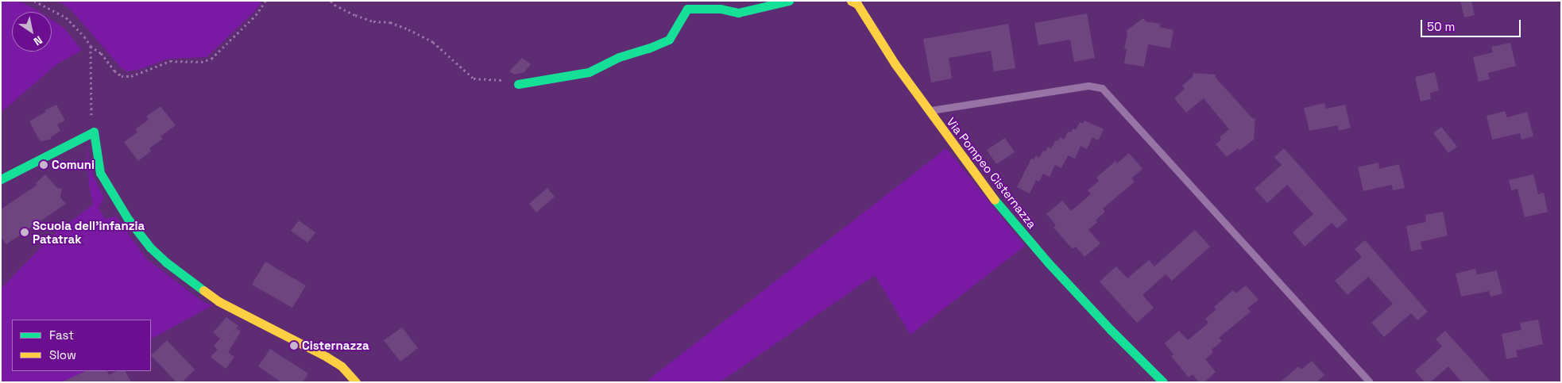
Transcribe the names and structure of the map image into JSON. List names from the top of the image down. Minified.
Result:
{"streets":{"street":["Via Pompeo Cisternazza"]},"places":["Comuni","Scuola dell'infanzia Patatrak","Cisternazza"],"legend":["Fast","Slow"],"scale_bar":"50 m","north":"bottom right"}
